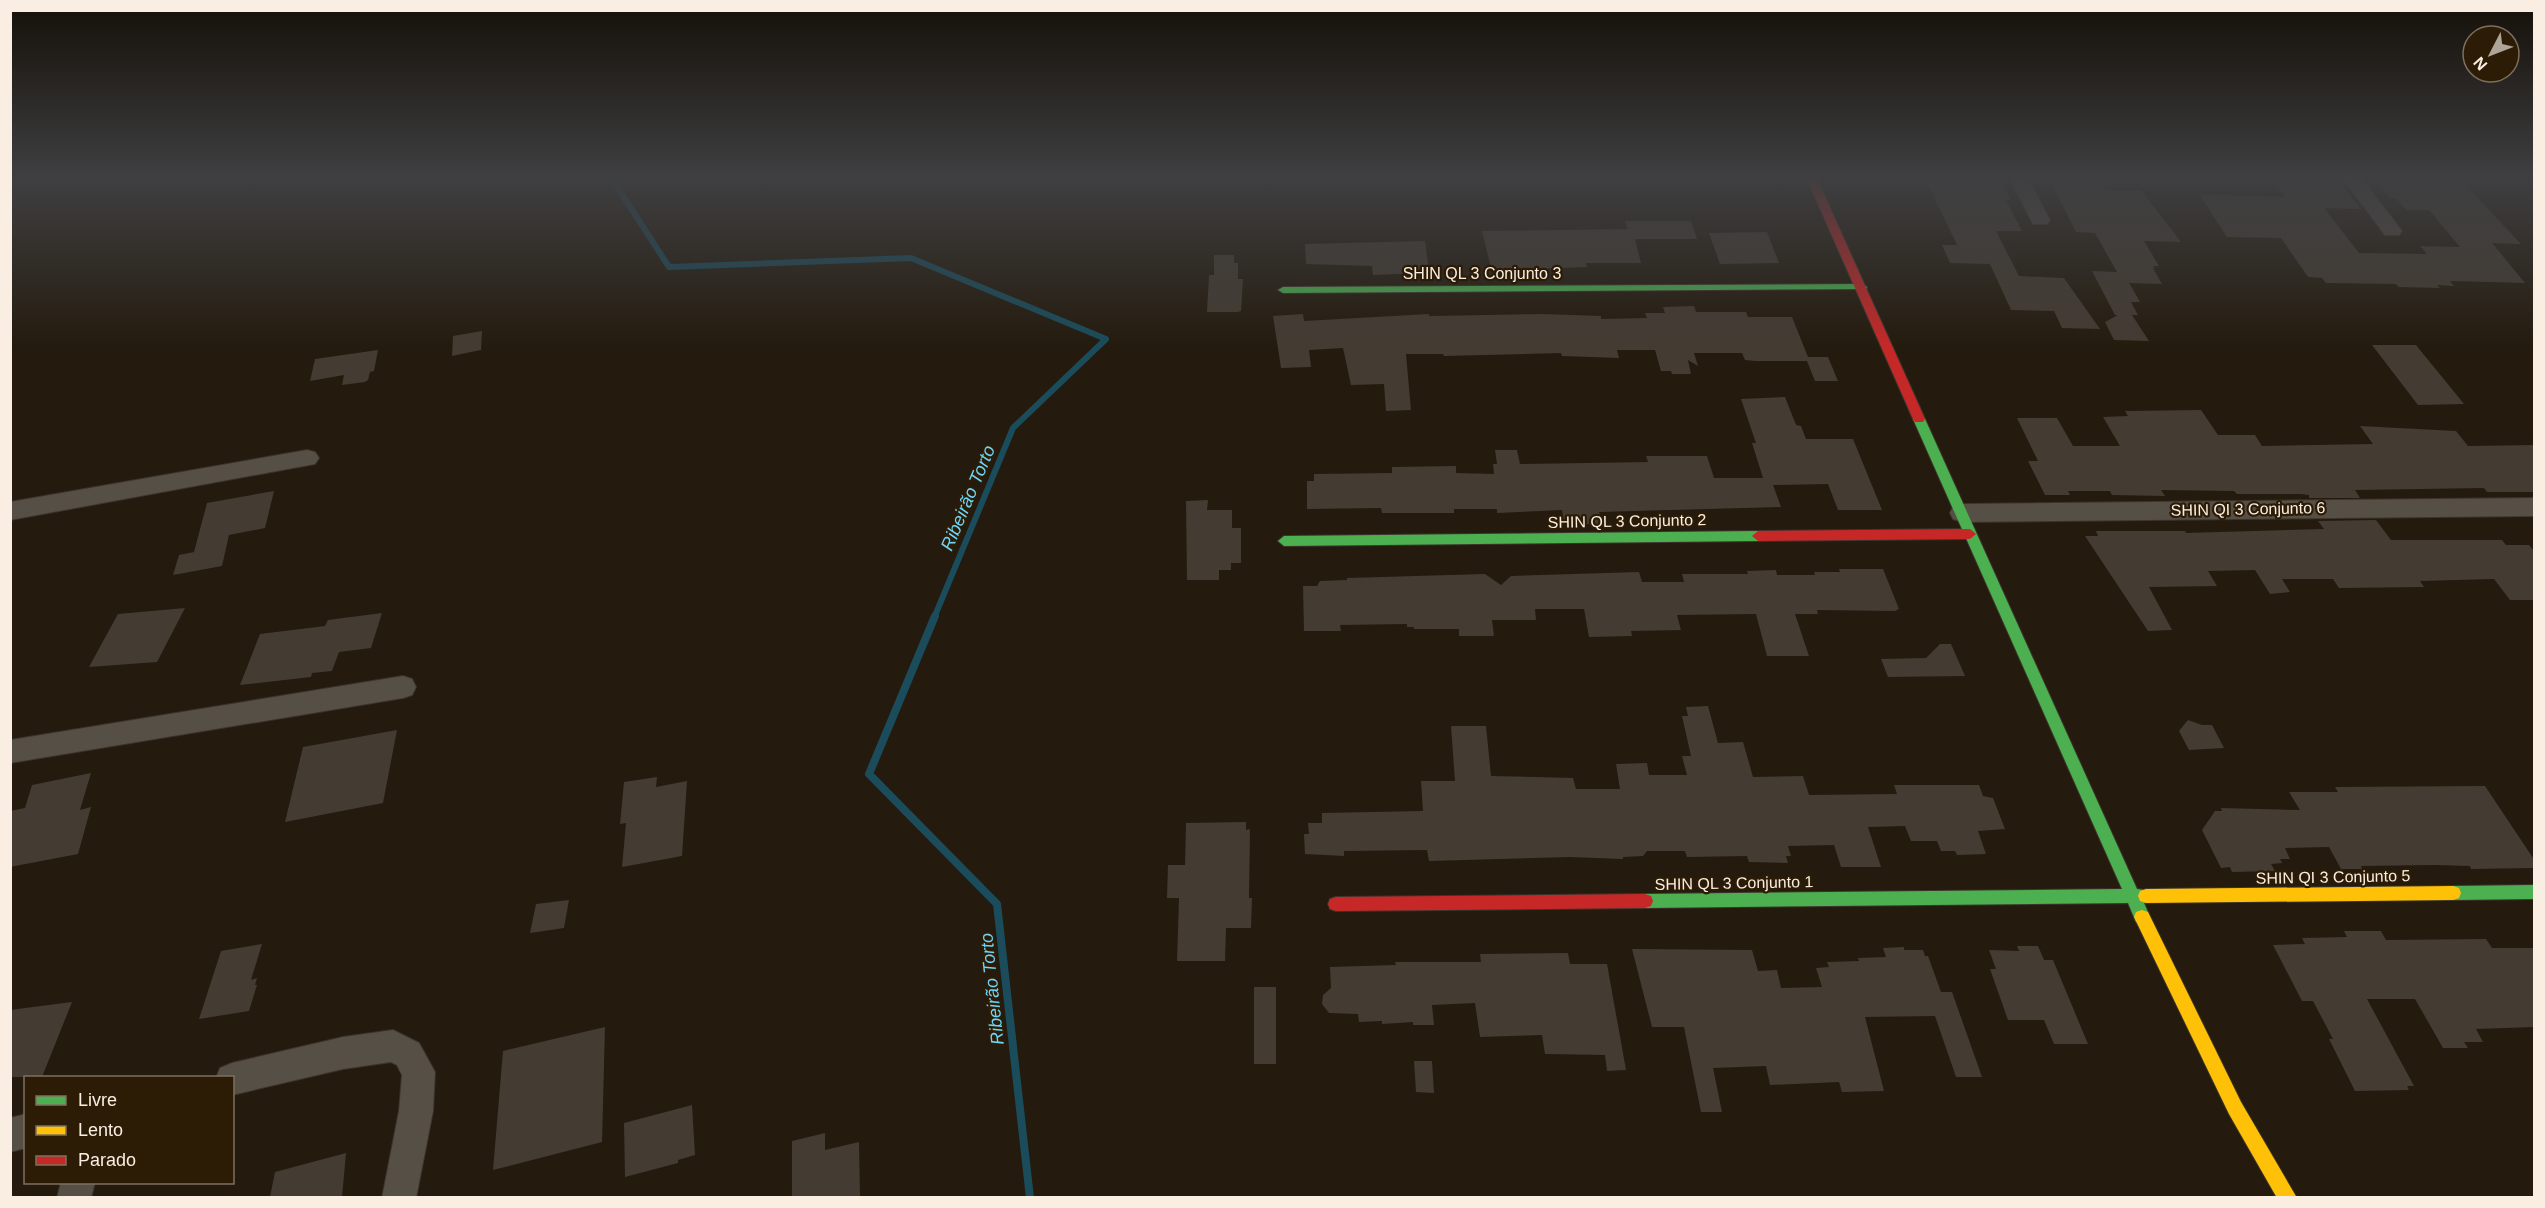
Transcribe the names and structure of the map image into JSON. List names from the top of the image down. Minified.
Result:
{"streets":{"street":["SHIN QL 3 Conjunto 3","SHIN QI 3 Conjunto 6","SHIN QL 3 Conjunto 2","SHIN QI 3 Conjunto 5","SHIN QL 3 Conjunto 1"]},"crossings":[["SHIN QI 3 Conjunto 6","SHIN QL 3 Conjunto 2"],["SHIN QI 3 Conjunto 5","SHIN QL 3 Conjunto 1"]],"water":["Ribeirão Torto"],"legend":["Livre","Lento","Parado"],"north":"bottom left"}
